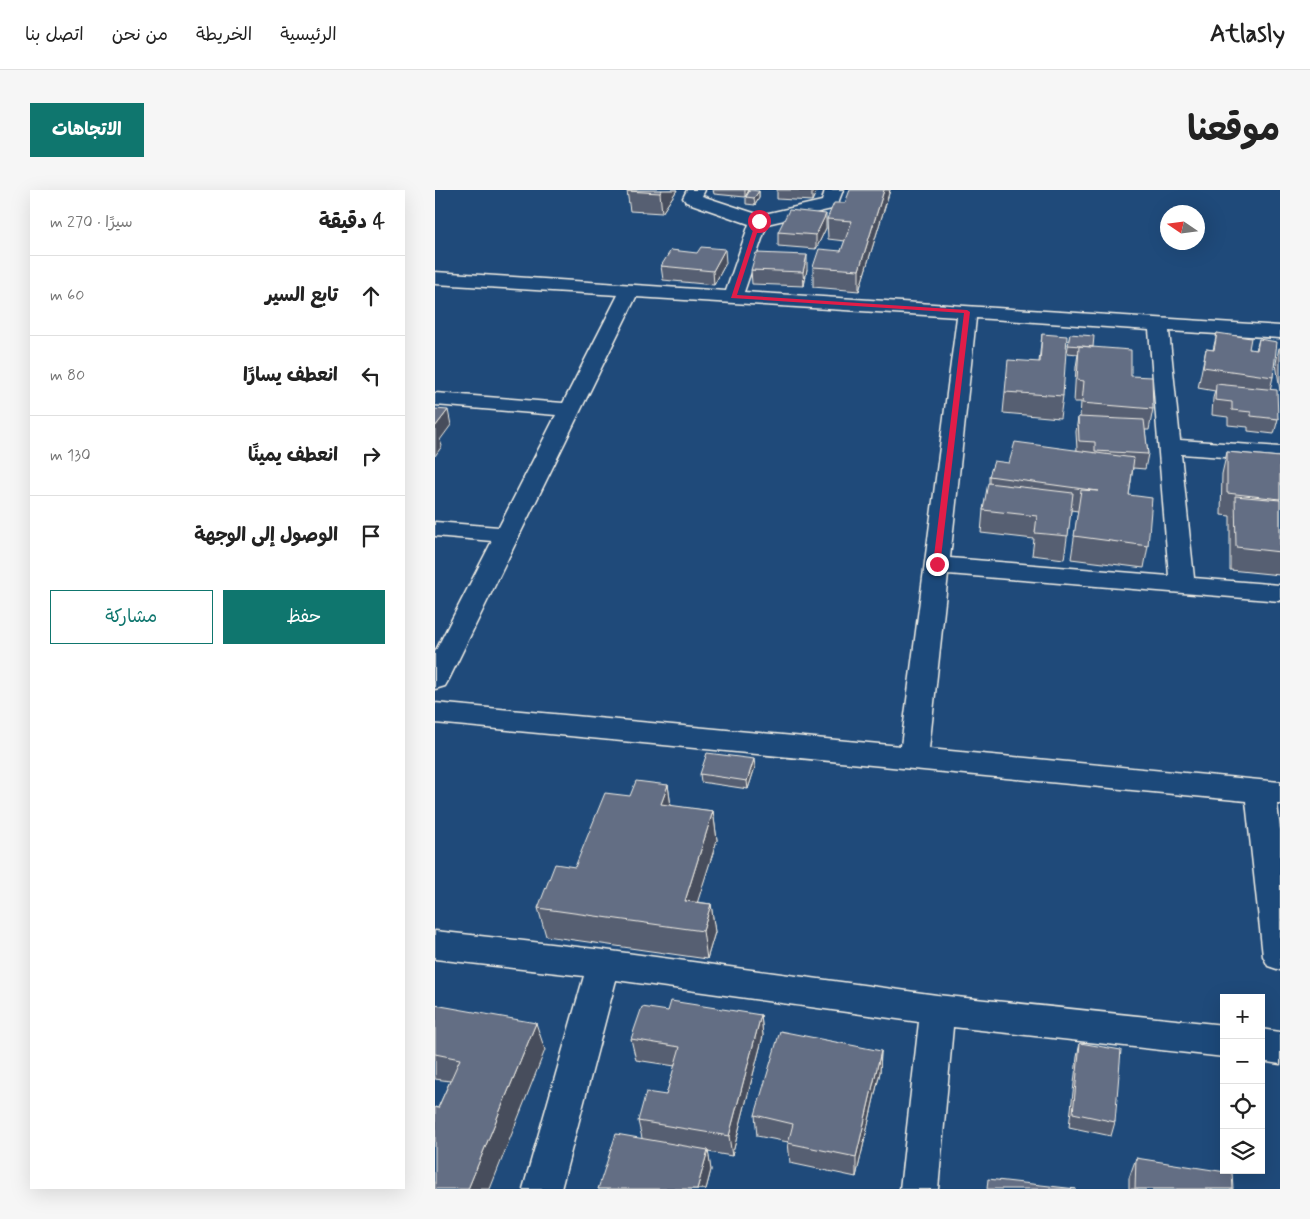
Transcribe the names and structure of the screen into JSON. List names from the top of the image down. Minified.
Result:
{"north":"left","page":{"header":"Atlasly","nav":["الرئيسية","الخريطة","من نحن","اتصل بنا"],"title":"موقعنا","buttons":["الاتجاهات",["حفظ","مشاركة"]],"heading":["4 دقيقة","سيرًا · 270 m"],"list":[["تابع السير","60 m"],["انعطف يسارًا","80 m"],["انعطف يمينًا","130 m"],"الوصول إلى الوجهة"],"map_buttons":["+","−"]}}
